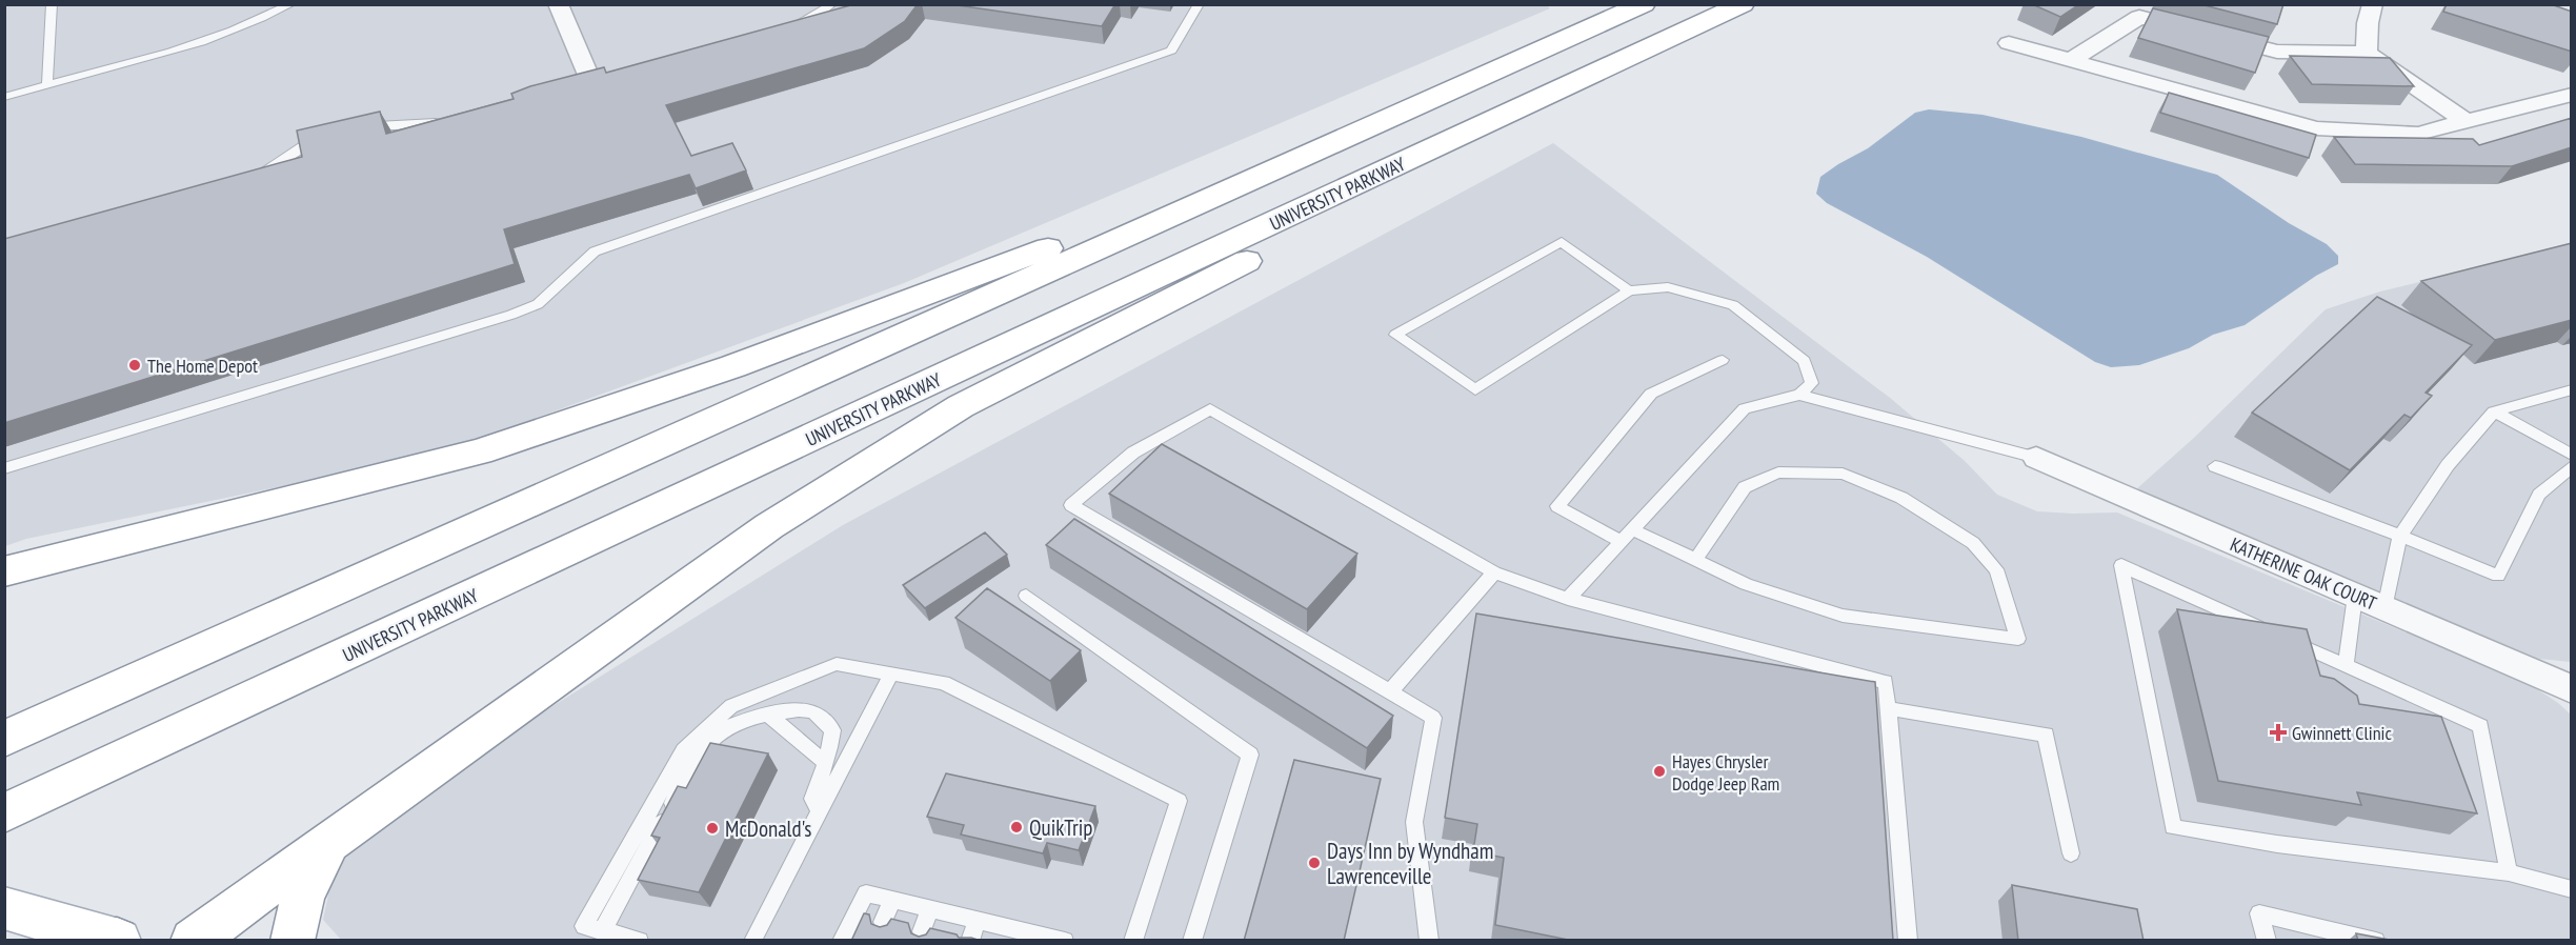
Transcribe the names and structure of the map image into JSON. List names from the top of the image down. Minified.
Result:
{"streets":{"main road":["UNIVERSITY PARKWAY"],"street":["KATHERINE OAK COURT"]},"places":{"other":["The Home Depot","Hayes Chrysler Dodge Jeep Ram","QuikTrip","McDonald's","Days Inn by Wyndham Lawrenceville"],"health":["Gwinnett Clinic"]}}
